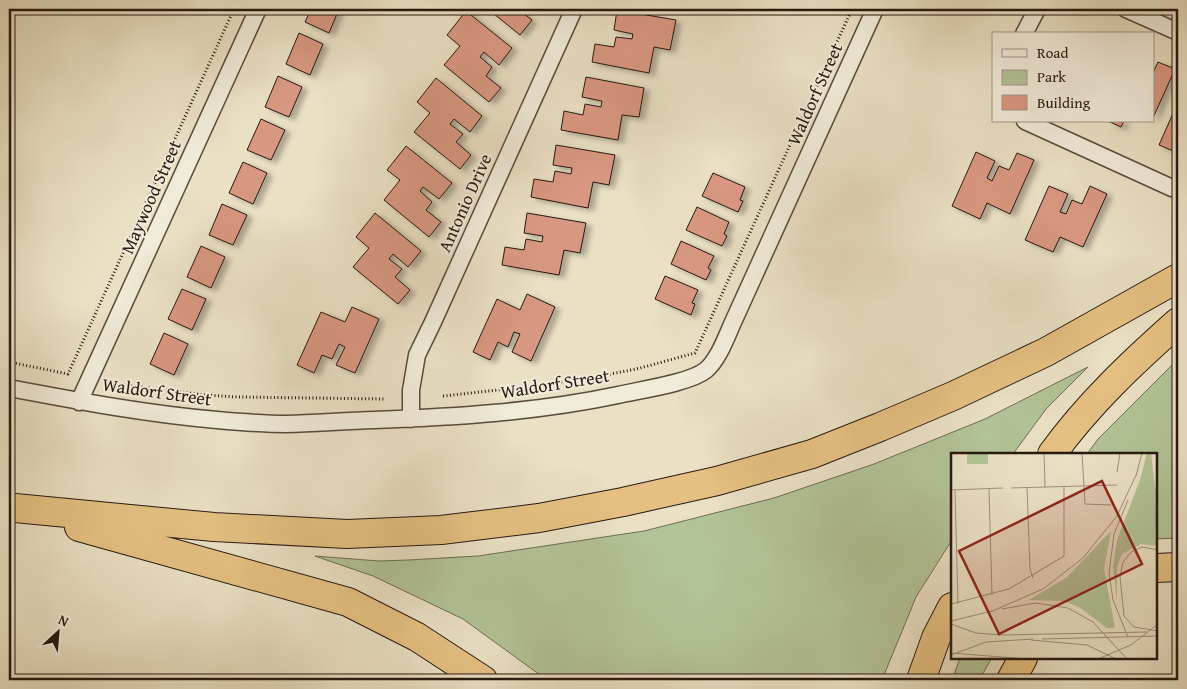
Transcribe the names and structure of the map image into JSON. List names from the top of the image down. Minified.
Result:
{"streets":{"street":["Waldorf Street","Maywood Street","Antonio Drive"]},"crossings":[["Waldorf Street","Maywood Street"],["Waldorf Street","Antonio Drive"]],"legend":["Road","Park","Building"],"north":"top right"}
